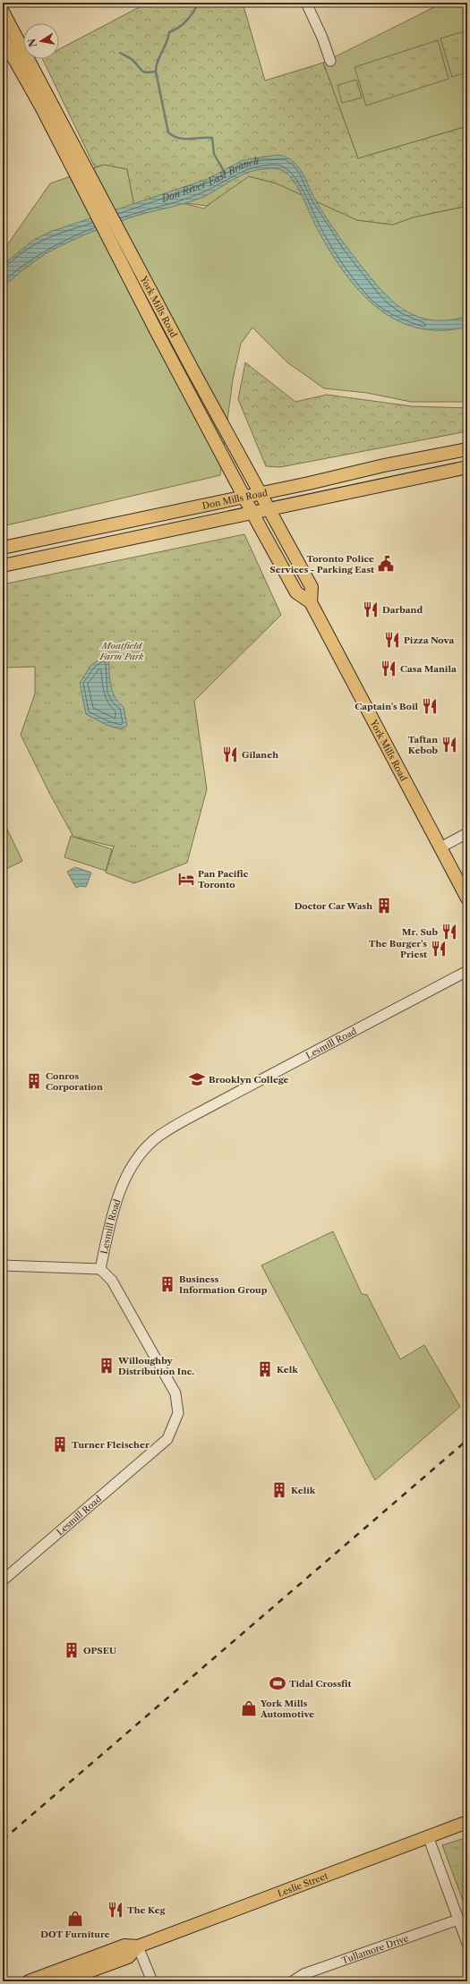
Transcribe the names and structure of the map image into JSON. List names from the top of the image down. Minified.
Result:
{"streets":{"main road":["York Mills Road","Don Mills Road","Leslie Street"],"street":["Lesmill Road","Tullamore Drive"]},"crossings":[["York Mills Road","Don Mills Road"]],"water":["Don River East Branch"],"parks":["Moatfield Farm Park"],"places":{"public building":["Toronto Police Services - Parking East"],"restaurant":["Darband","Pizza Nova","Casa Manila","Captain's Boil","Taftan Kebob","Gilaneh","Mr. Sub","The Burger's Priest","The Keg"],"hotel":["Pan Pacific Toronto"],"building":["Doctor Car Wash","Conros Corporation","Business Information Group","Willoughby Distribution Inc.","Kelk","Turner Fleischer","Kelik","OPSEU"],"school or university":["Brooklyn College"],"sports":["Tidal Crossfit"],"shop":["York Mills Automotive","DOT Furniture"]},"north":"left"}
